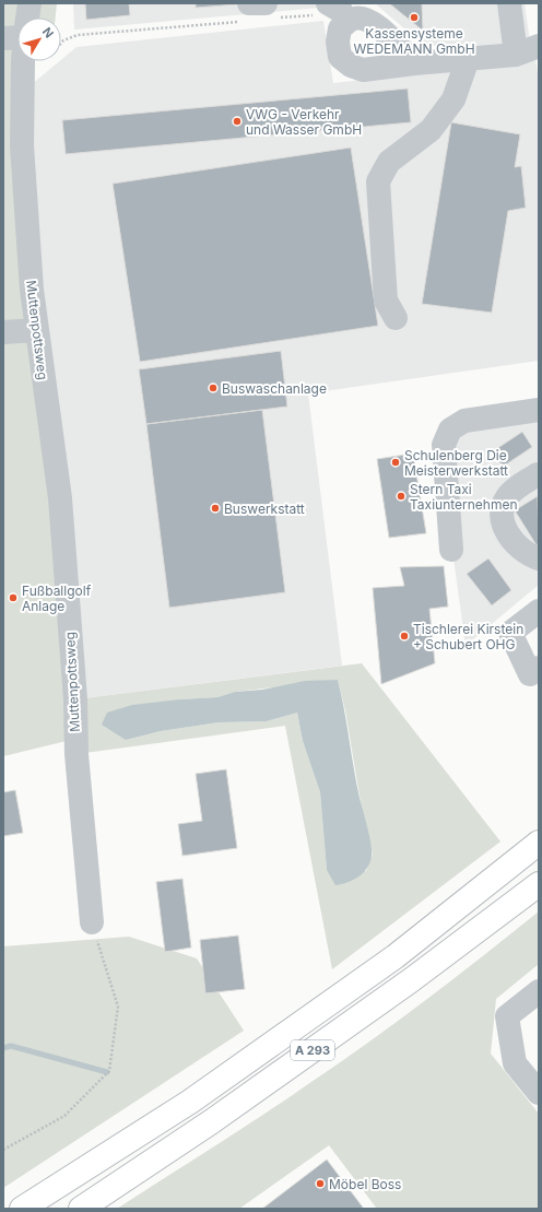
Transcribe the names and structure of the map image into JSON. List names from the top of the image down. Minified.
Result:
{"streets":{"highway":["A 293"],"street":["Muttenpottsweg"]},"places":["Kassensysteme WEDEMANN GmbH","VWG - Verkehr und Wasser GmbH","Buswaschanlage","Schulenberg Die Meisterwerkstatt","Stern Taxi Taxiunternehmen","Buswerkstatt","Fußballgolf Anlage","Tischlerei Kirstein + Schubert OHG","Möbel Boss"],"north":"top right"}
